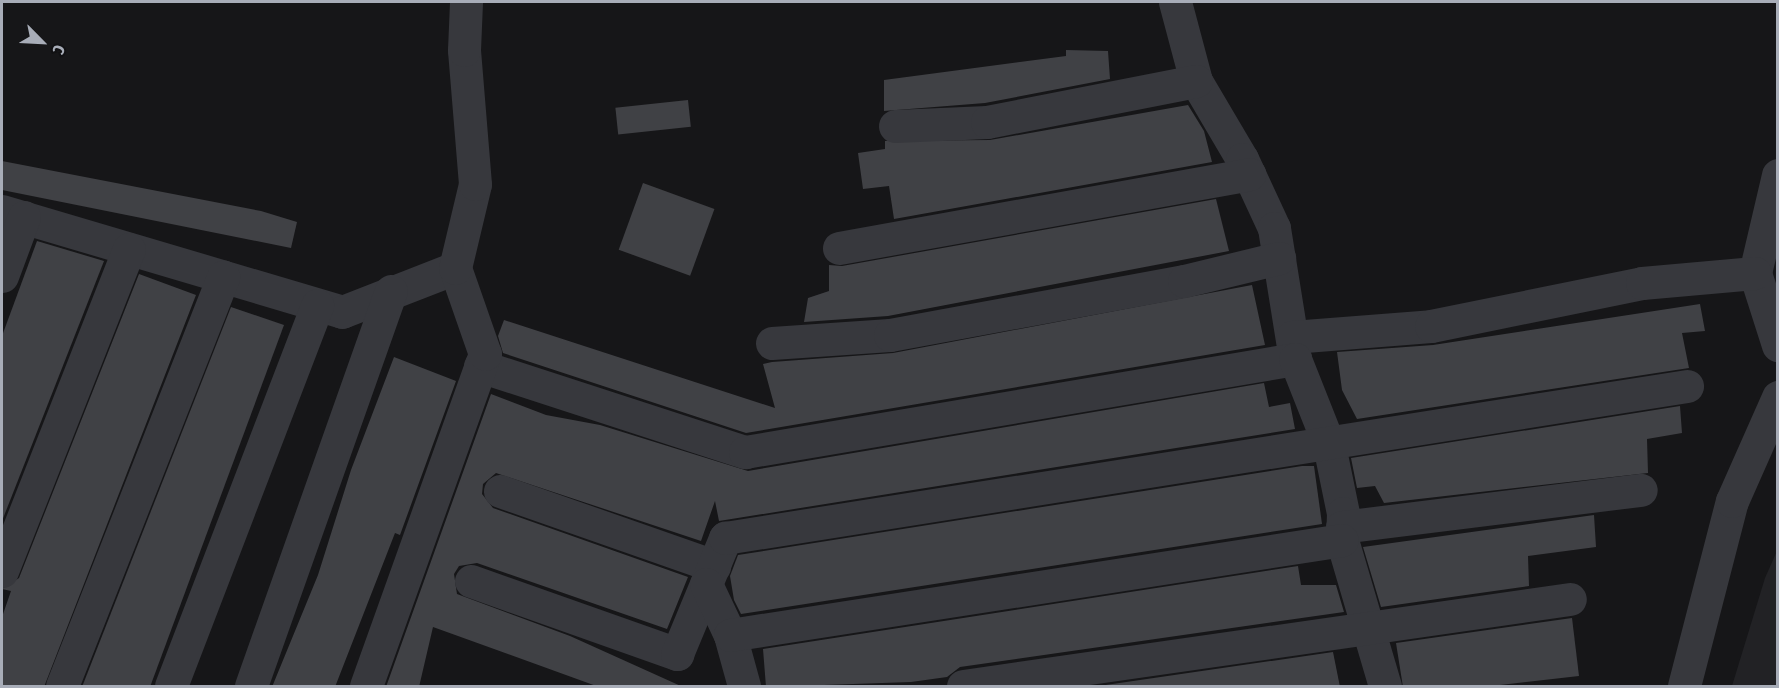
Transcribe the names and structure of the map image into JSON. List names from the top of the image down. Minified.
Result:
{"north":"bottom right"}
